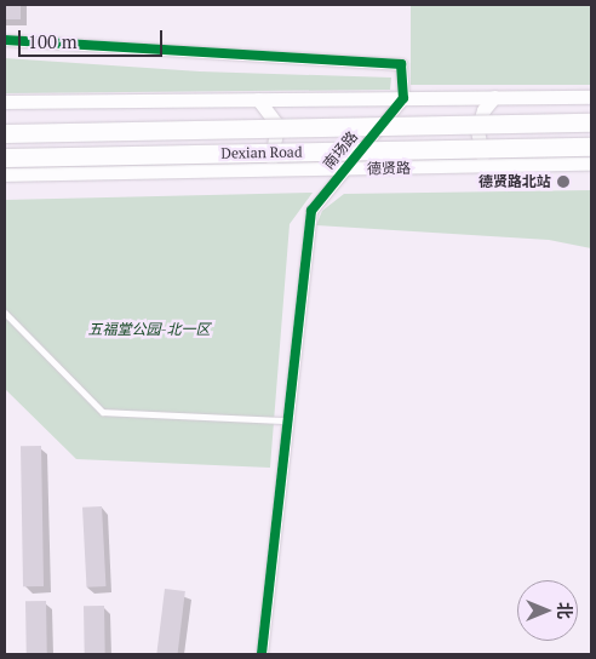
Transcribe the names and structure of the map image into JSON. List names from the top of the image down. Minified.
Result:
{"streets":{"highway":["Dexian Road"],"street":["南场路","德贤路"]},"crossings":[["南场路","德贤路"]],"parks":["五福堂公园-北一区"],"places":["德贤路北站"],"scale_bar":"100 m","north":"right"}
